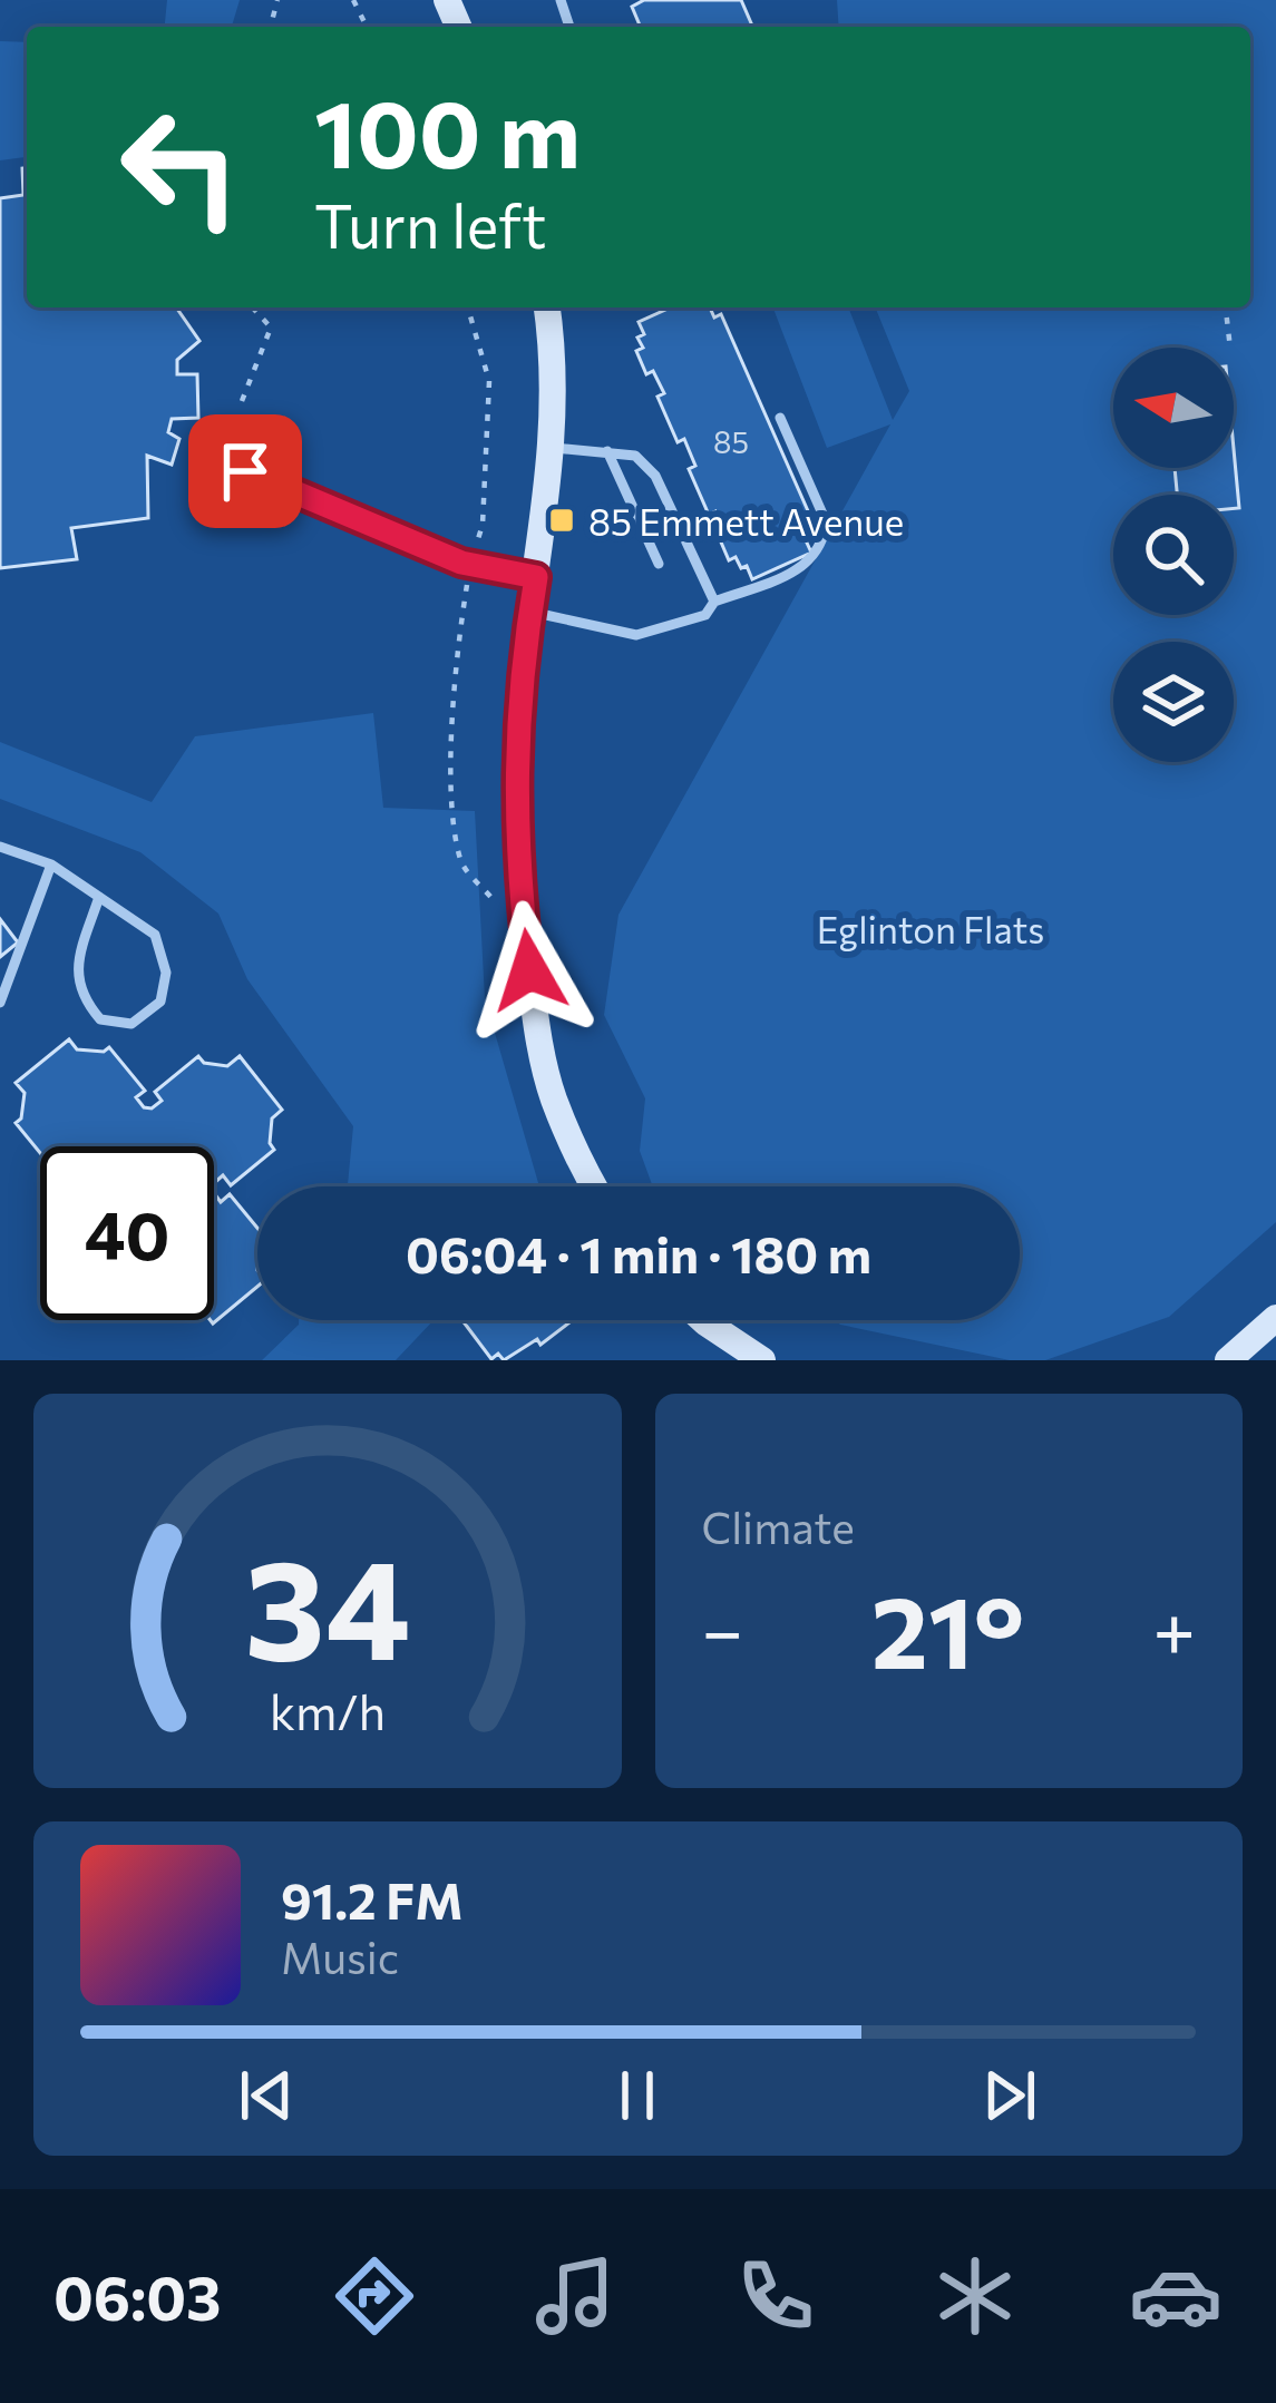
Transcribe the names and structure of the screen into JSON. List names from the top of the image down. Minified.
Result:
{"parks":["Eglinton Flats"],"places":{"transit":["85 Emmett Avenue"]},"house_numbers":["85"],"north":"left","page":{"turn":["100 m","Turn left"],"limit":"40","trip":"06:04 · 1 min · 180 m","tile":"Climate","heat":["−","21°","+"],"song":["91.2 FM","Music"],"tabs":"06:03","gauge":["34","km/h"]}}
